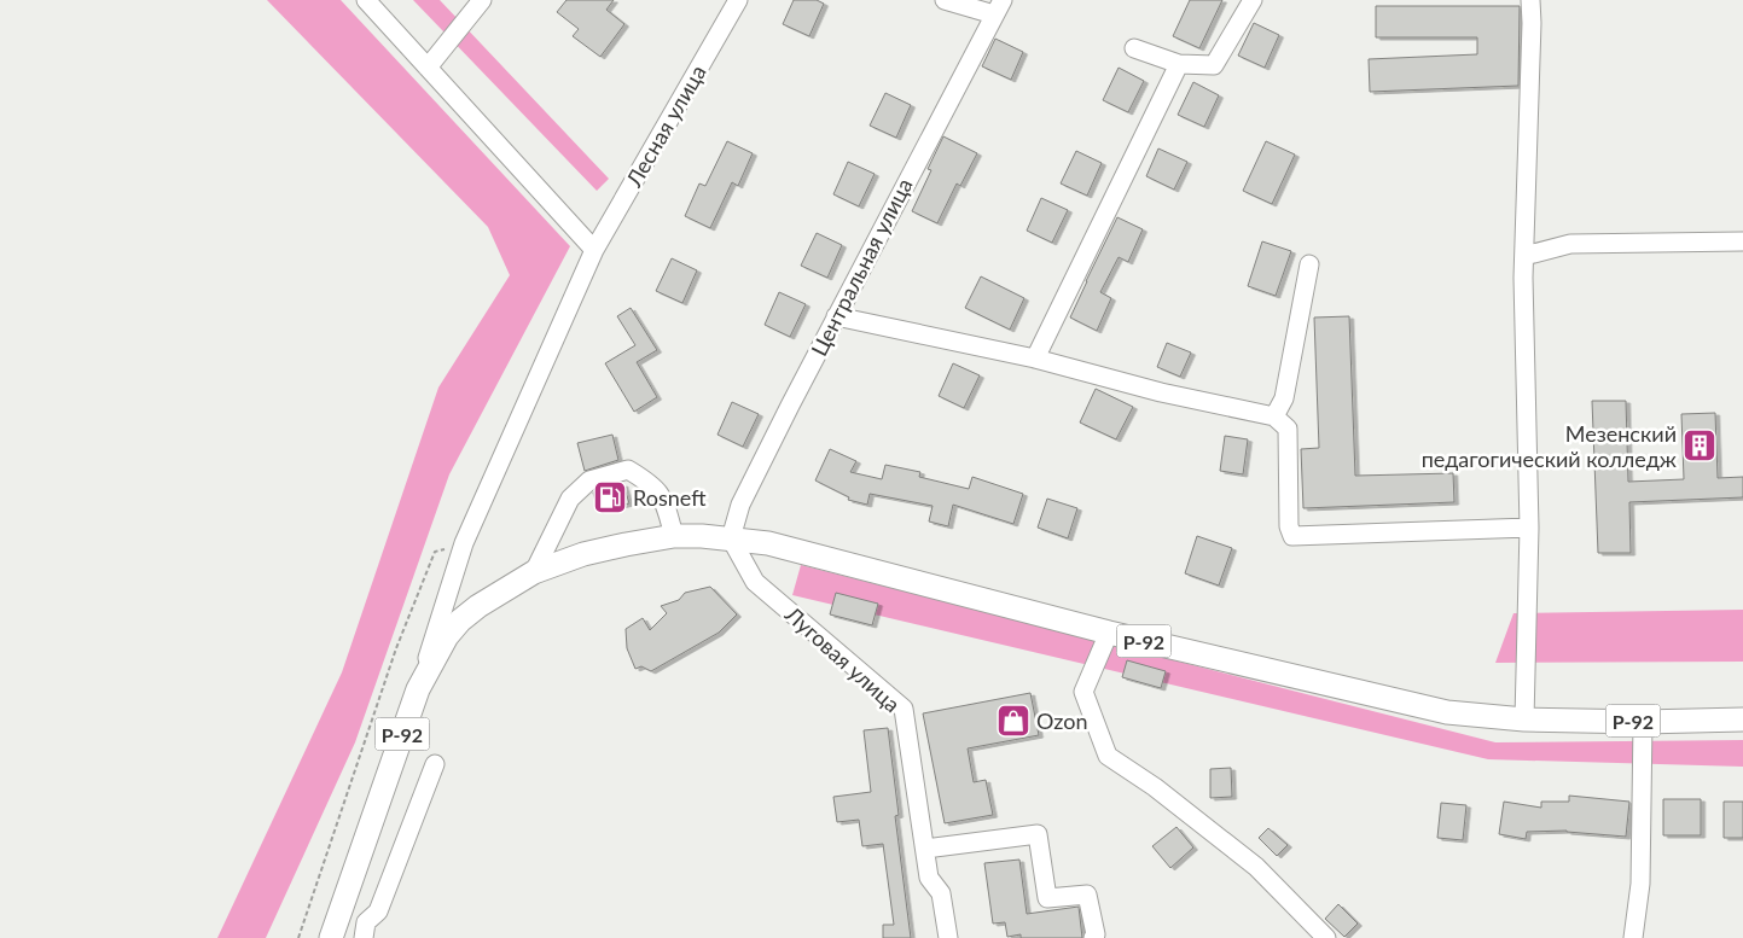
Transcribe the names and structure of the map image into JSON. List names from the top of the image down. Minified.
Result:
{"streets":{"main road":["Р-92"],"street":["Лесная улица","Центральная улица","Луговая улица"]},"crossings":[["Лесная улица","Р-92"],["Центральная улица","Р-92"],["Центральная улица","Луговая улица"],["Р-92","Луговая улица"]],"places":{"building":["Мезенский педагогический колледж"],"fuel station":["Rosneft"],"shop":["Ozon"]}}
